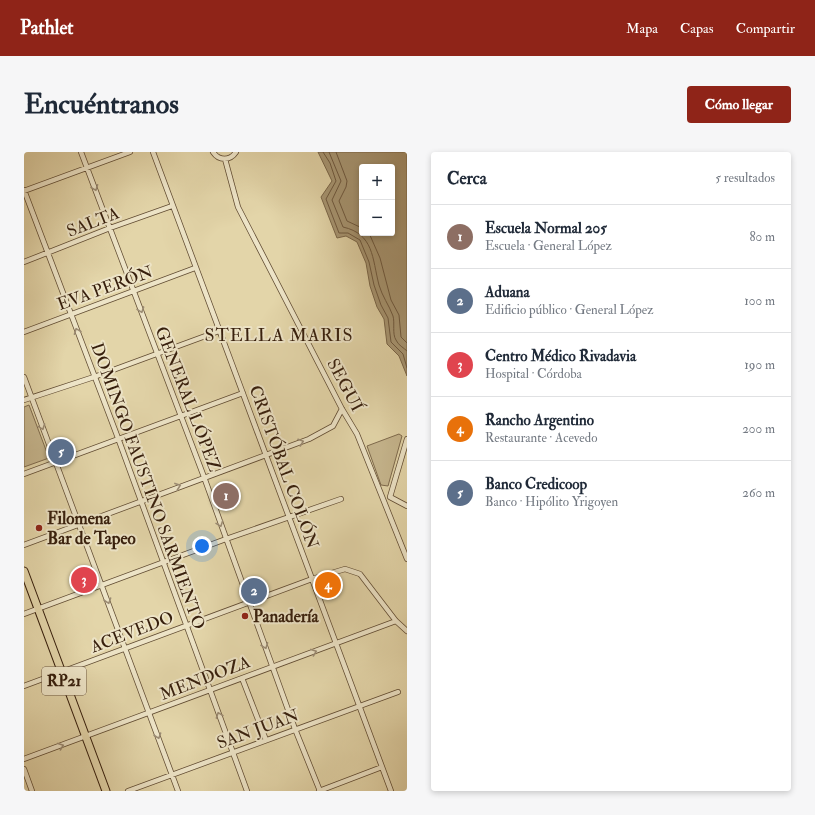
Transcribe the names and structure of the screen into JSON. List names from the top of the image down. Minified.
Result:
{"streets":{"main road":["RP21"],"street":["SALTA","EVA PERÓN","SEGUÍ","GENERAL LÓPEZ","CRISTÓBAL COLÓN","DOMINGO FAUSTINO SARMIENTO","ACEVEDO","MENDOZA","SAN JUAN"]},"crossings":[["SALTA","GENERAL LÓPEZ"],["SALTA","CRISTÓBAL COLÓN"],["SALTA","DOMINGO FAUSTINO SARMIENTO"],["EVA PERÓN","GENERAL LÓPEZ"],["EVA PERÓN","CRISTÓBAL COLÓN"],["EVA PERÓN","DOMINGO FAUSTINO SARMIENTO"],["GENERAL LÓPEZ","ACEVEDO"],["GENERAL LÓPEZ","MENDOZA"],["GENERAL LÓPEZ","SAN JUAN"],["CRISTÓBAL COLÓN","ACEVEDO"],["CRISTÓBAL COLÓN","MENDOZA"],["CRISTÓBAL COLÓN","SAN JUAN"],["DOMINGO FAUSTINO SARMIENTO","ACEVEDO"],["DOMINGO FAUSTINO SARMIENTO","MENDOZA"],["DOMINGO FAUSTINO SARMIENTO","SAN JUAN"],["ACEVEDO","MENDOZA"],["ACEVEDO","RP21"],["MENDOZA","RP21"]],"one_way":["GENERAL LÓPEZ"],"districts":["STELLA MARIS"],"places":["Filomena Bar de Tapeo","Panadería"],"page":{"header":"Pathlet","nav":["Mapa","Capas","Compartir"],"buttons":"Cómo llegar","title":"Encuéntranos","heading":["Cerca","5 resultados"],"map_buttons":["+","−"],"list":[{"mark":"1","name":"Escuela Normal 205","note":"Escuela · General López","value":"80 m"},{"mark":"2","name":"Aduana","note":"Edificio público · General López","value":"100 m"},{"mark":"3","name":"Centro Médico Rivadavia","note":"Hospital · Córdoba","value":"190 m"},{"mark":"4","name":"Rancho Argentino","note":"Restaurante · Acevedo","value":"200 m"},{"mark":"5","name":"Banco Credicoop","note":"Banco · Hipólito Yrigoyen","value":"260 m"}],"pins":["5","1","3","4","2"]}}
